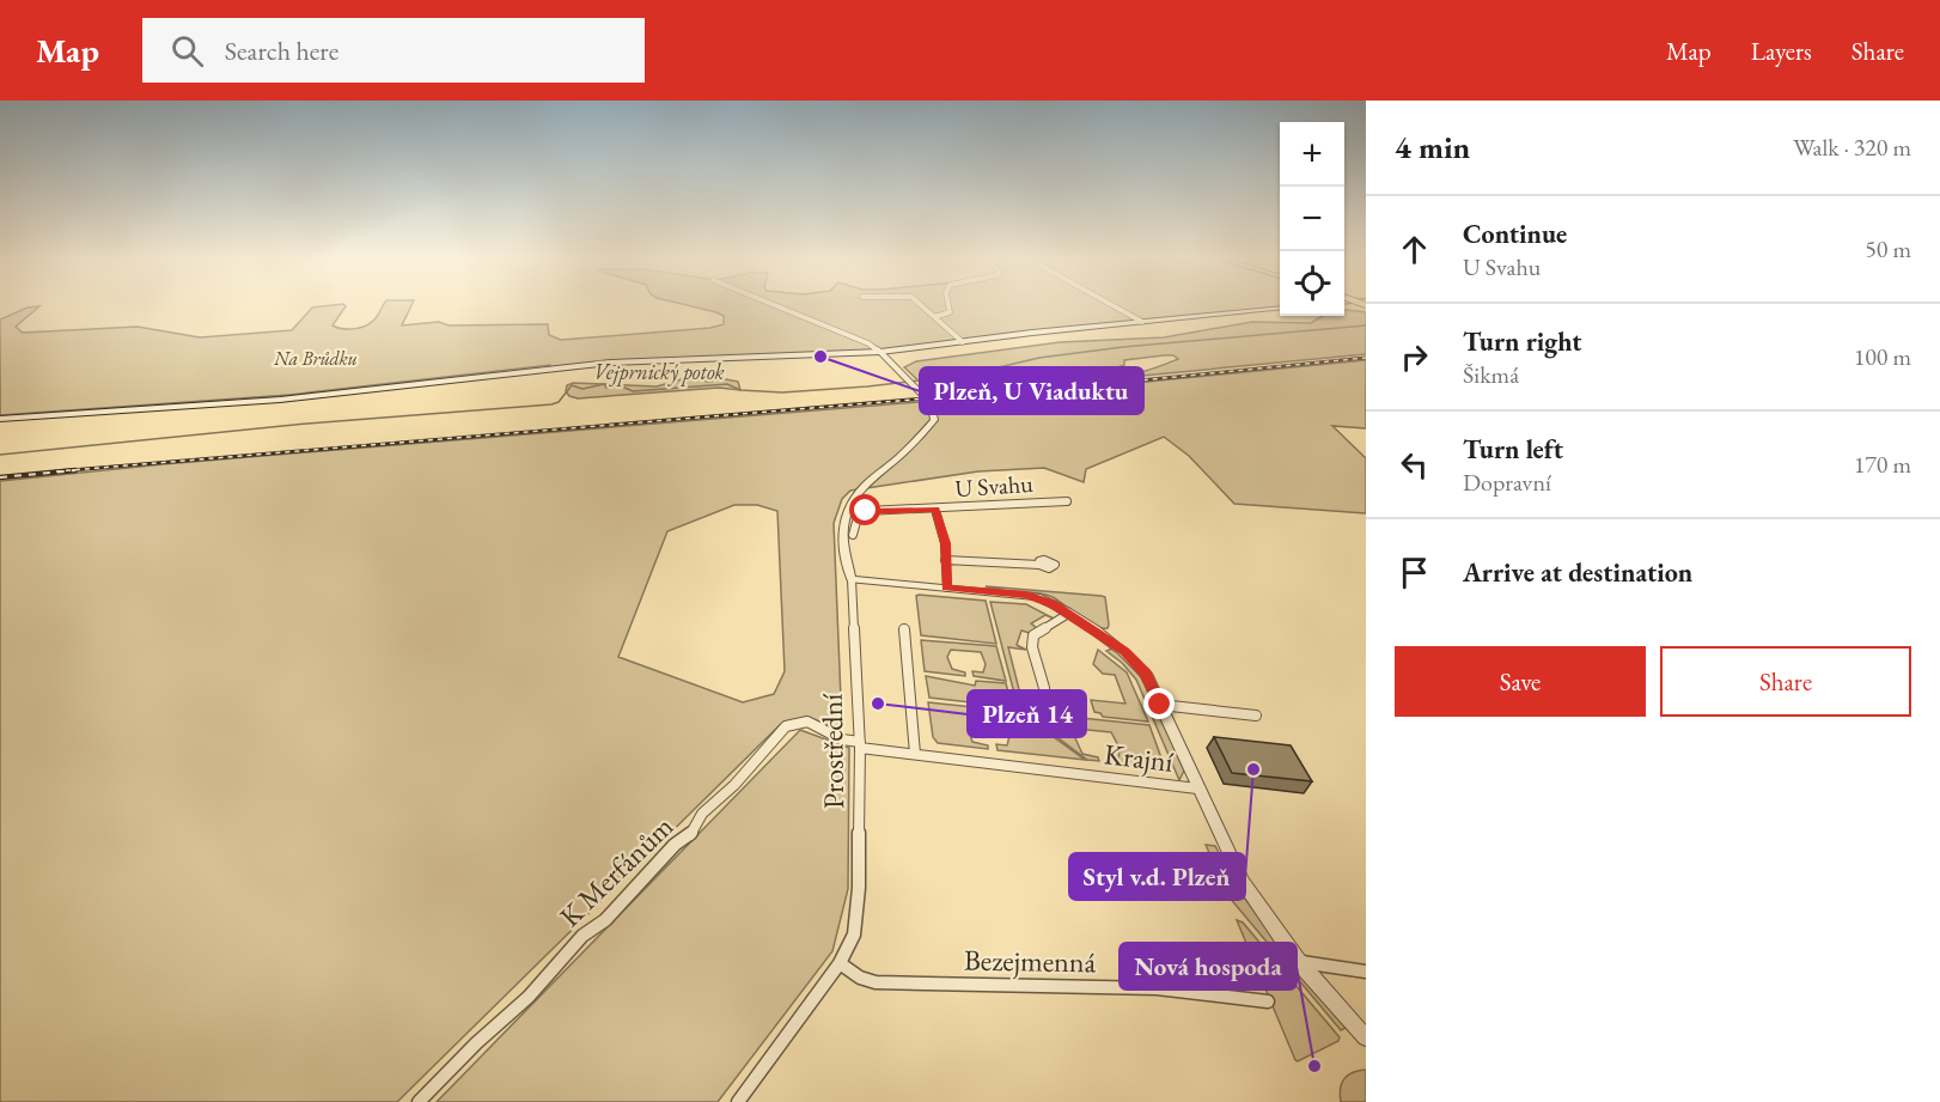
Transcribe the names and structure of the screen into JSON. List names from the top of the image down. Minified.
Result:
{"streets":{"street":["U Svahu","Prostřední","Krajní","K Merfánům","Bezejmenná"]},"crossings":[["Prostřední","Krajní"],["Prostřední","K Merfánům"],["Prostřední","Bezejmenná"],["Krajní","K Merfánům"]],"water":["Vejprnický potok"],"parks":["Na Brůdku"],"places":["Plzeň, U Viaduktu","Plzeň 14","Styl v.d. Plzeň","Nová hospoda"],"page":{"header":"Map","search":"Search here","nav":["Map","Layers","Share"],"heading":["4 min","Walk · 320 m"],"map_buttons":["+","−"],"list":[["Continue","U Svahu","50 m"],["Turn right","Šikmá","100 m"],["Turn left","Dopravní","170 m"],"Arrive at destination"],"buttons":["Save","Share"]}}
